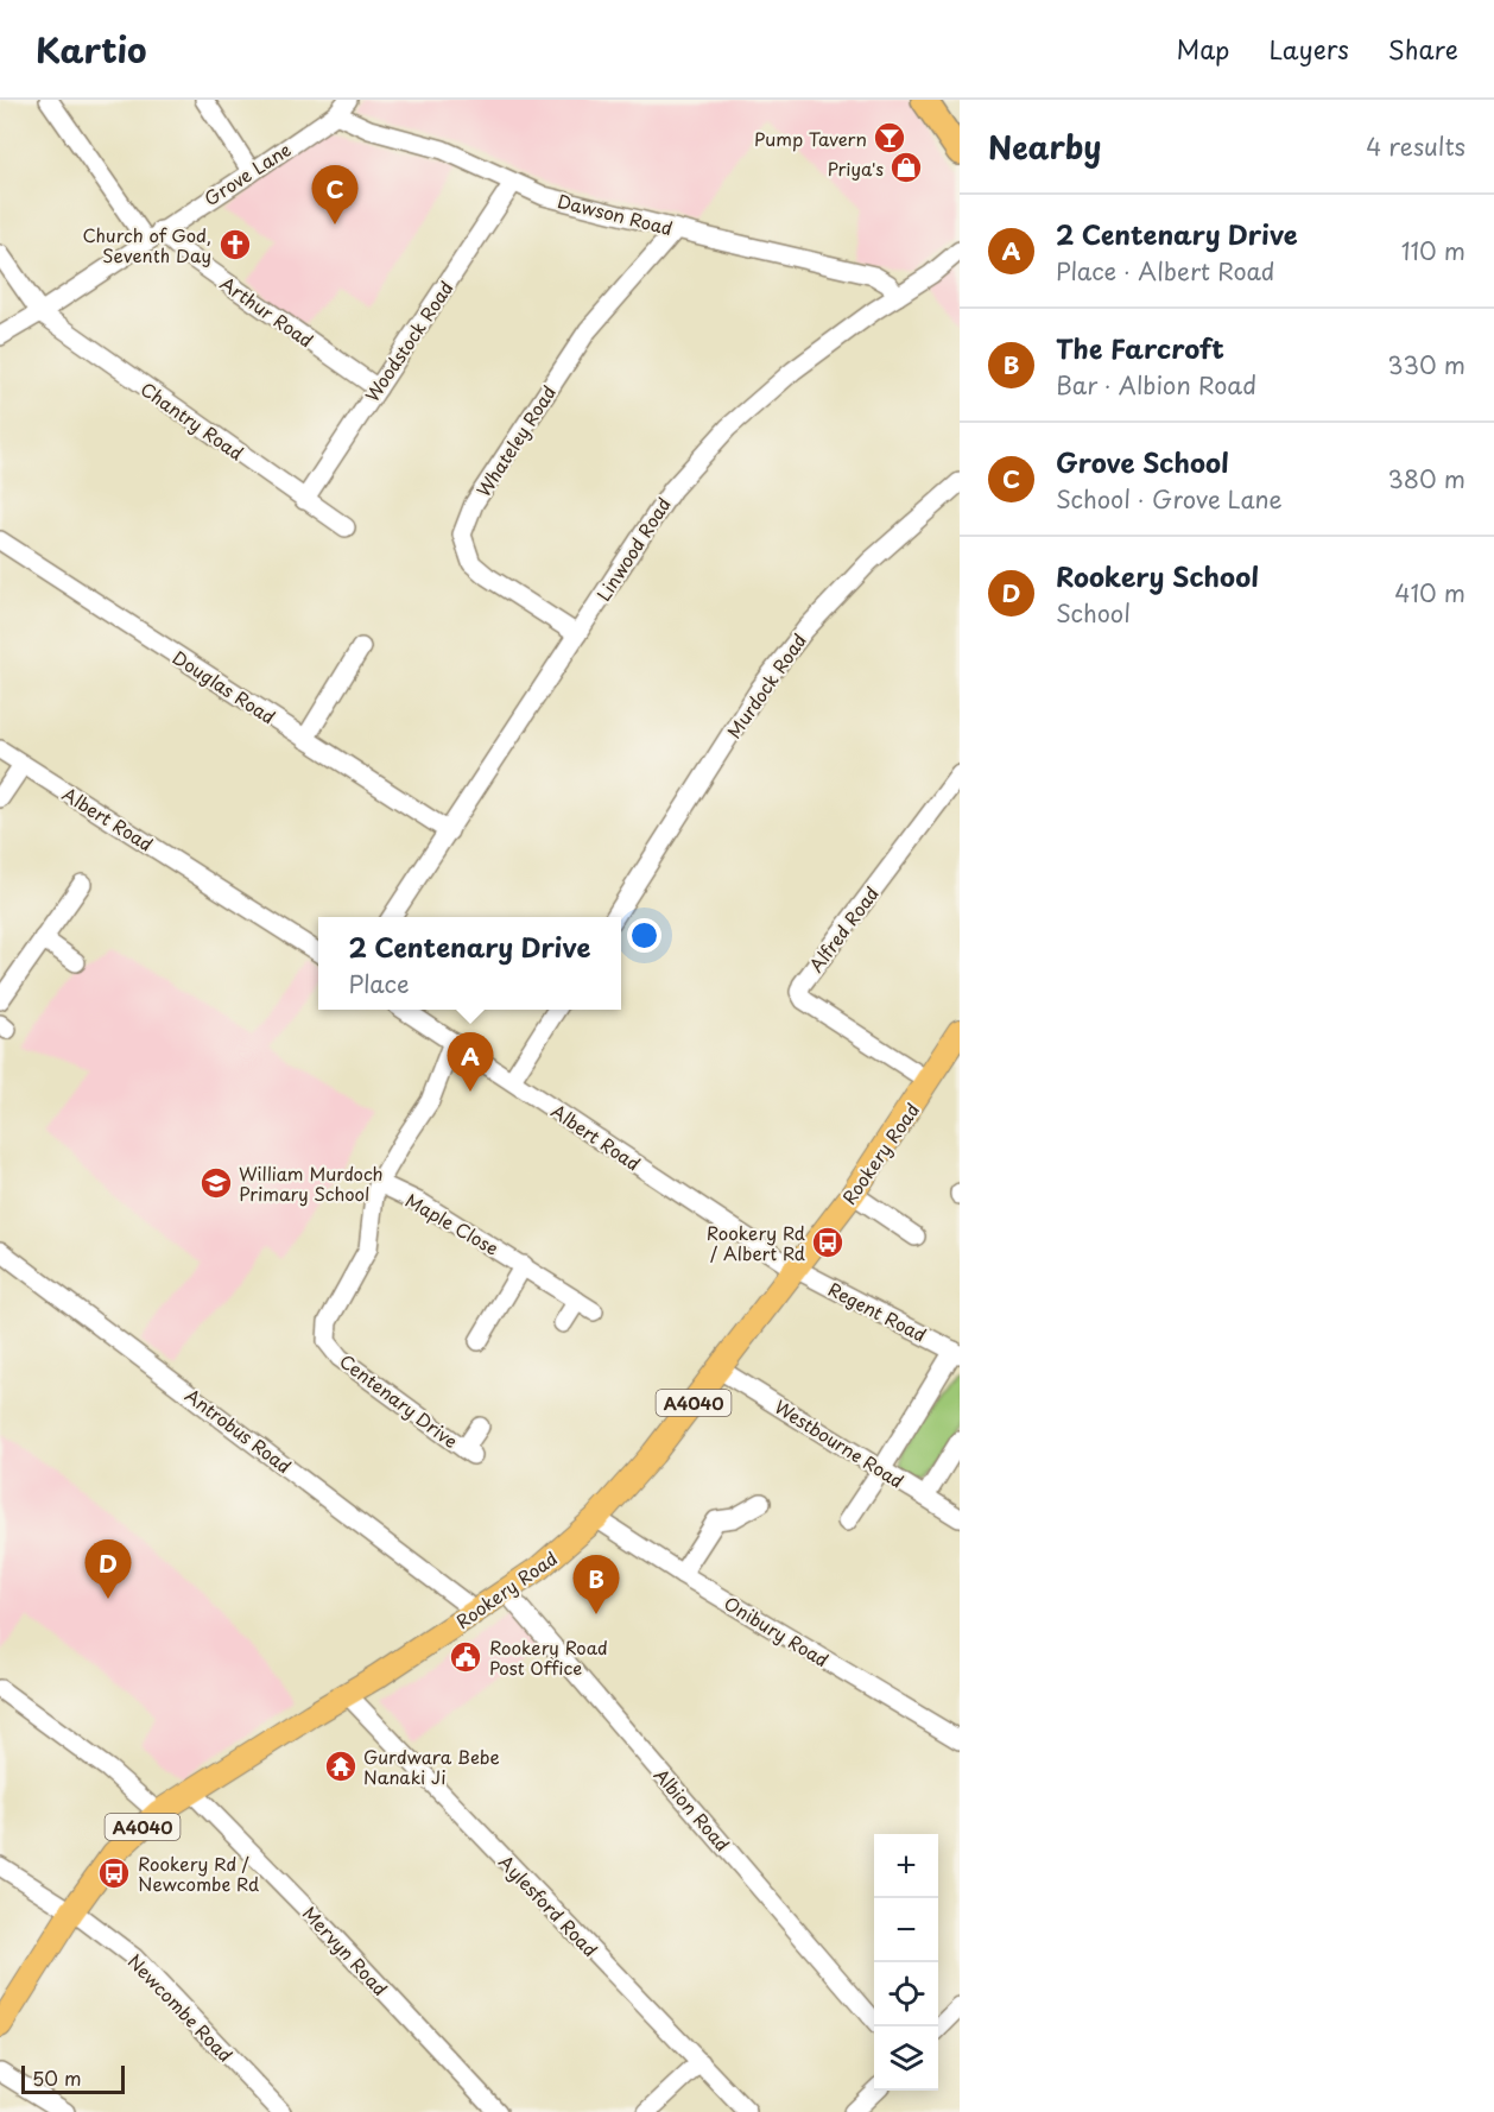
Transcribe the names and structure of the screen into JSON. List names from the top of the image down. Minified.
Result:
{"streets":{"main road":["Rookery Road","A4040"],"street":["Grove Lane","Dawson Road","Arthur Road","Woodstock Road","Chantry Road","Whateley Road","Linwood Road","Murdock Road","Douglas Road","Albert Road","Alfred Road","Maple Close","Regent Road","Centenary Drive","Antrobus Road","Westbourne Road","Onibury Road","Albion Road","Aylesford Road","Mervyn Road","Newcombe Road"]},"crossings":[["Grove Lane","Dawson Road"],["Grove Lane","Arthur Road"],["Grove Lane","Chantry Road"],["Dawson Road","Woodstock Road"],["Dawson Road","Whateley Road"],["Dawson Road","Linwood Road"],["Arthur Road","Woodstock Road"],["Woodstock Road","Chantry Road"],["Whateley Road","Linwood Road"],["Linwood Road","Douglas Road"],["Albert Road","Rookery Road"],["Albert Road","Regent Road"],["Albert Road","Centenary Drive"],["Alfred Road","Rookery Road"],["Rookery Road","Regent Road"],["Rookery Road","Antrobus Road"],["Rookery Road","Westbourne Road"],["Rookery Road","Onibury Road"],["Rookery Road","Albion Road"],["Rookery Road","Aylesford Road"],["Rookery Road","Mervyn Road"],["Rookery Road","Newcombe Road"],["Maple Close","Centenary Drive"]],"places":{"bar":["Pump Tavern"],"shop":["Priya's"],"church":["Church of God, Seventh Day"],"school or university":["William Murdoch Primary School"],"bus stop":["Rookery Rd / Albert Rd","Rookery Rd / Newcombe Rd"],"public building":["Rookery Road Post Office"],"temple":["Gurdwara Bebe Nanaki Ji"]},"scale_bar":"50 m","page":{"header":"Kartio","nav":["Map","Layers","Share"],"heading":["Nearby","4 results"],"pins":["C","A","D","B"],"list":[{"mark":"A","name":"2 Centenary Drive","note":"Place · Albert Road","value":"110 m"},{"mark":"B","name":"The Farcroft","note":"Bar · Albion Road","value":"330 m"},{"mark":"C","name":"Grove School","note":"School · Grove Lane","value":"380 m"},{"mark":"D","name":"Rookery School","note":"School","value":"410 m"}],"popup":["2 Centenary Drive","Place"],"map_buttons":["+","−"],"scale":"50 m"}}
